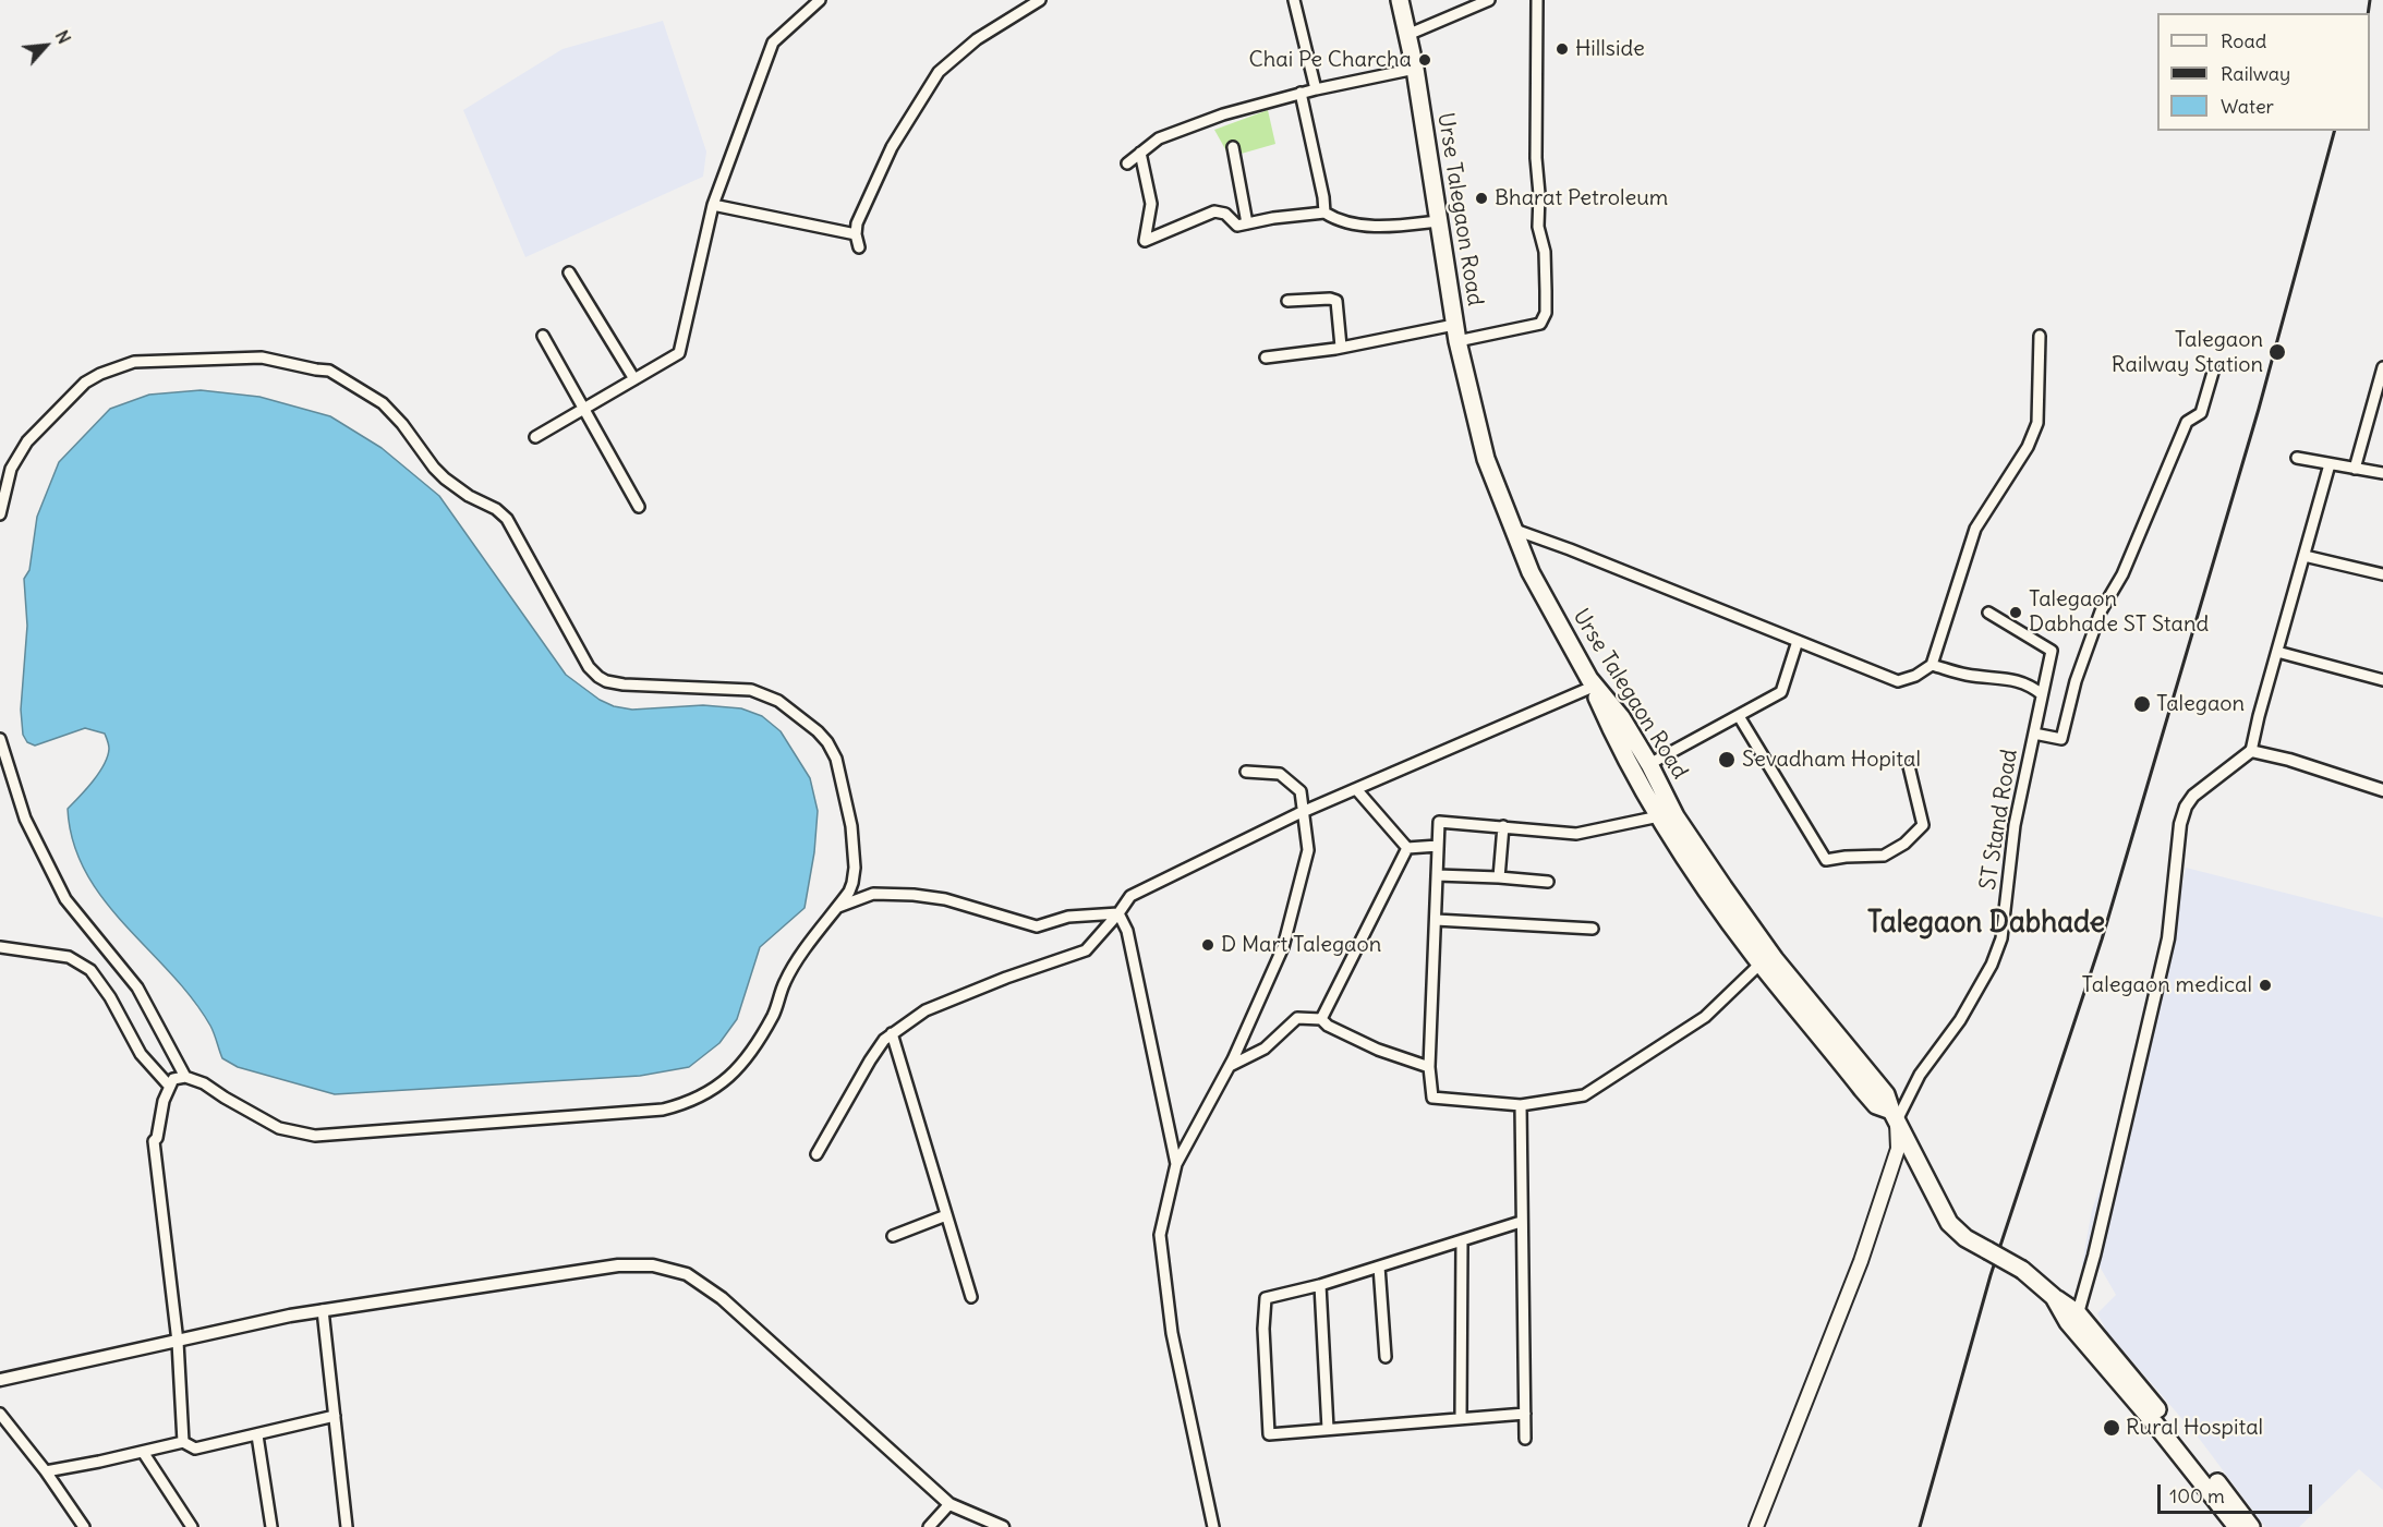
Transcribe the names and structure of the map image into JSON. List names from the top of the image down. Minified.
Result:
{"streets":{"highway":["Urse Talegaon Road"],"street":["ST Stand Road"]},"crossings":[["Urse Talegaon Road","ST Stand Road"]],"districts":["Talegaon Dabhade"],"places":["Hillside","Chai Pe Charcha","Bharat Petroleum","Talegaon Railway Station","Talegaon Dabhade ST Stand","Talegaon","Sevadham Hopital","D Mart Talegaon","Talegaon medical","Rural Hospital"],"legend":["Road","Railway","Water"],"scale_bar":"100 m","north":"top right"}
